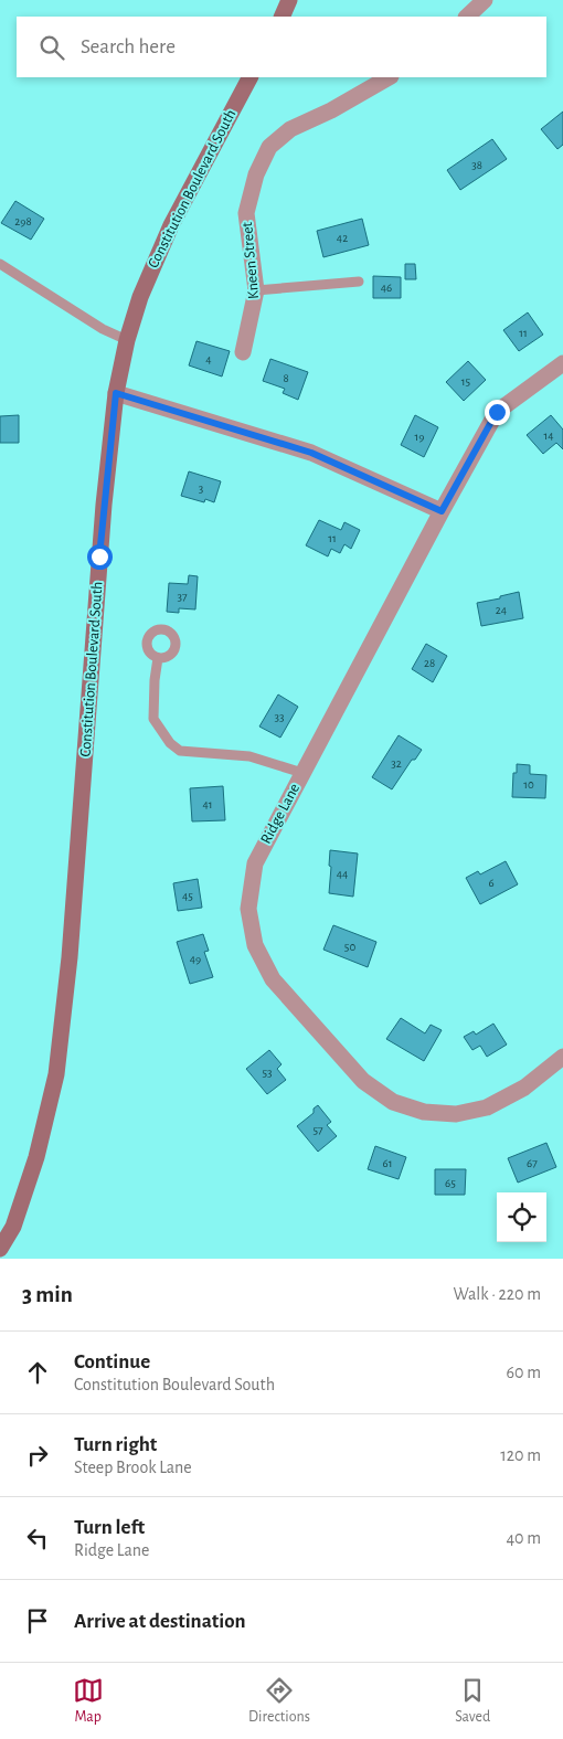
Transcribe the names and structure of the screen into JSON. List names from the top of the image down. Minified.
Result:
{"streets":{"main road":["Constitution Boulevard South"],"street":["Kneen Street","Ridge Lane"]},"house_numbers":["38","298","42","46","11","4","8","15","14","19","3","11","37","24","28","33","32","10","41","44","6","45","50","49","53","57","61","67","65"],"page":{"search":"Search here","heading":["3 min","Walk · 220 m"],"list":[["Continue","Constitution Boulevard South","60 m"],["Turn right","Steep Brook Lane","120 m"],["Turn left","Ridge Lane","40 m"],"Arrive at destination"],"nav":["Map","Directions","Saved"]}}
